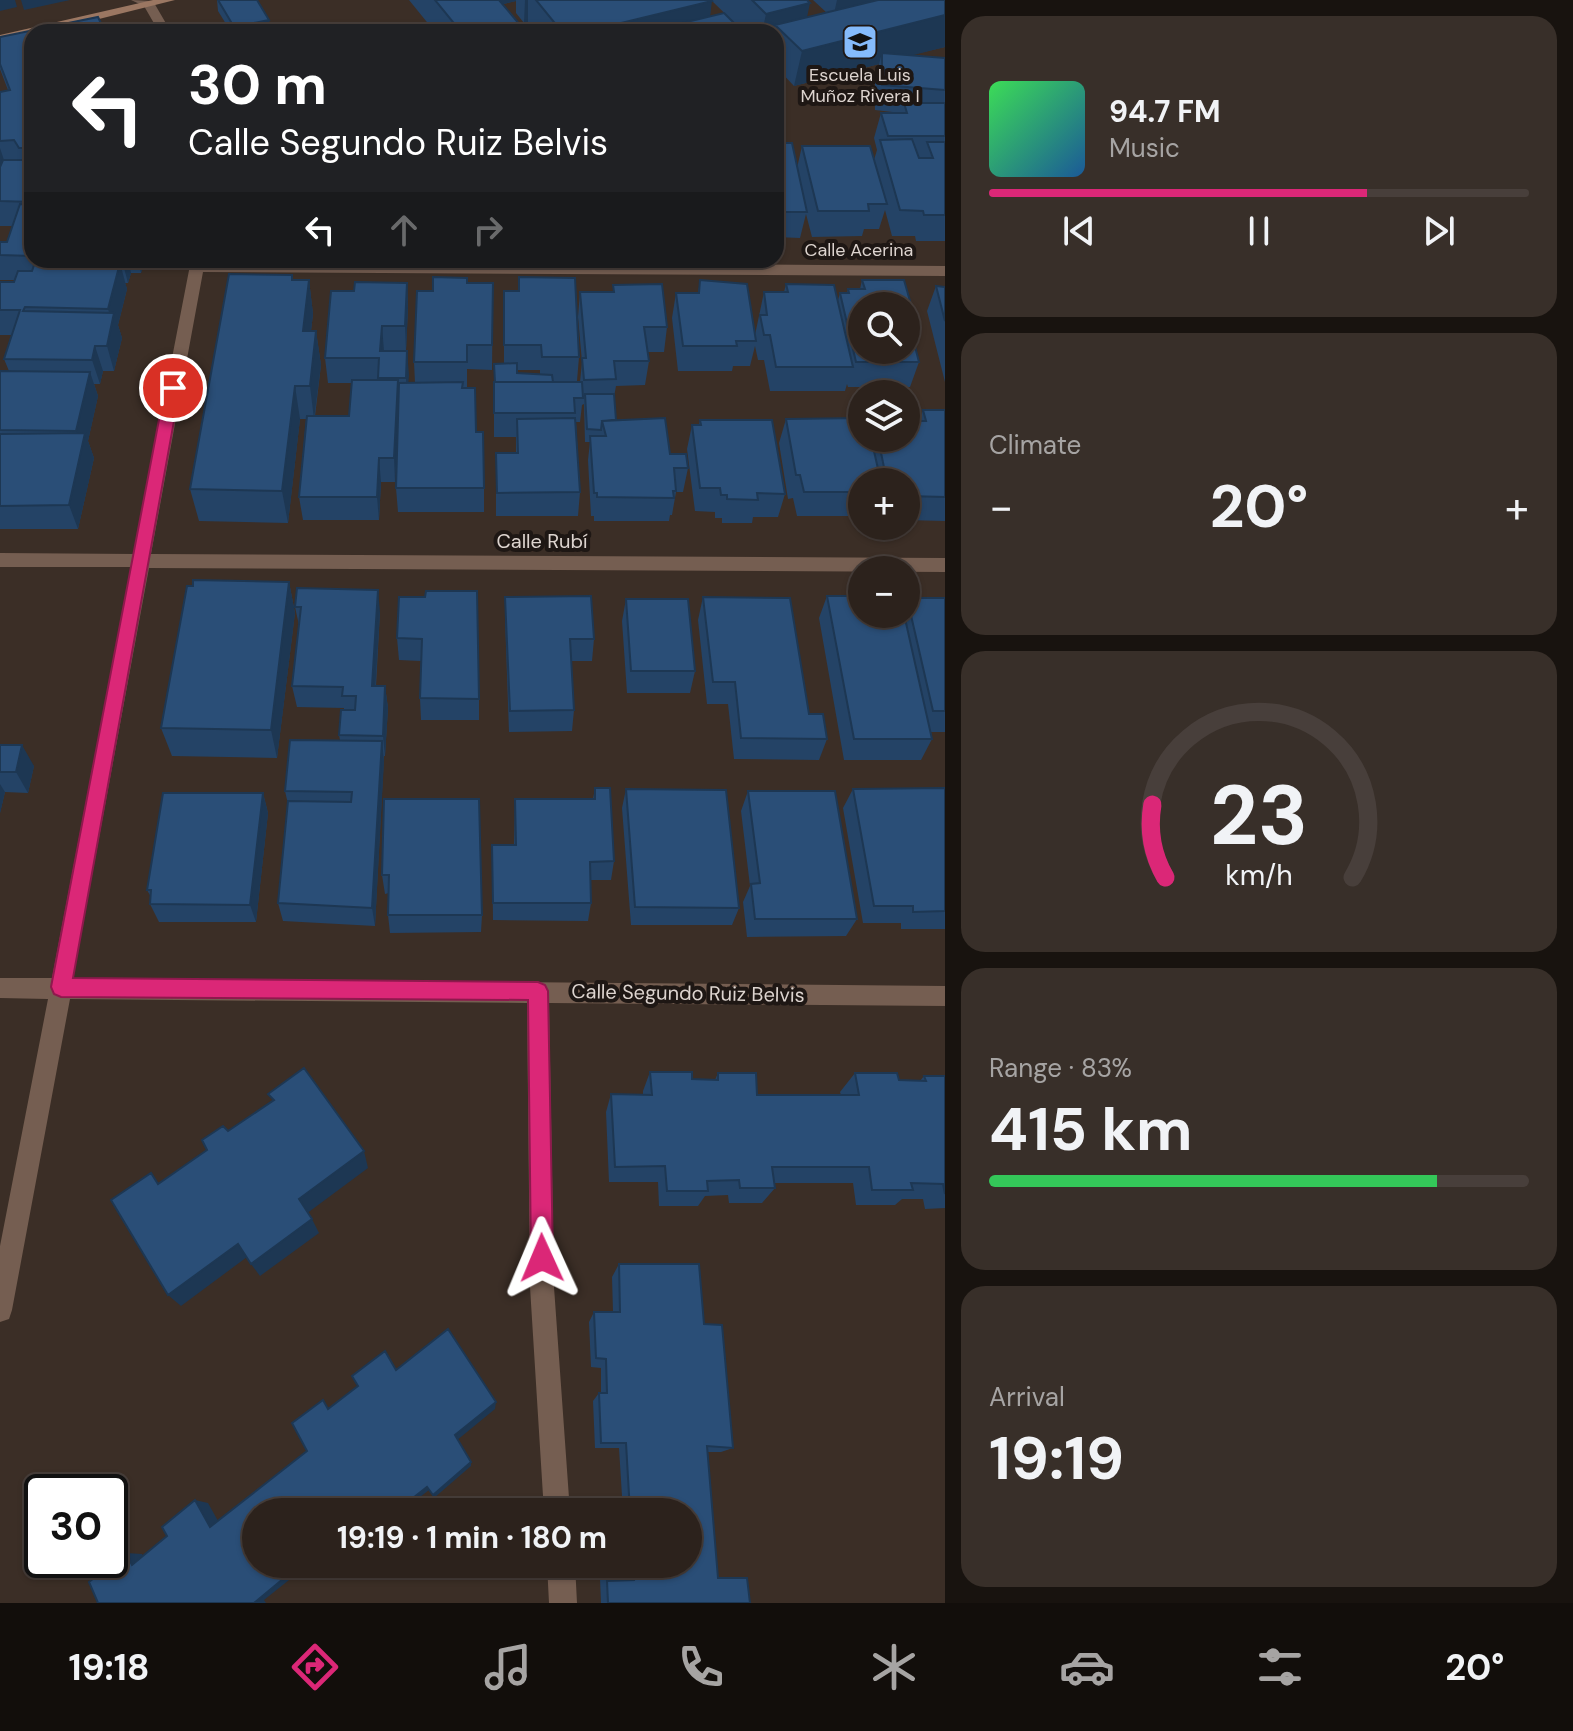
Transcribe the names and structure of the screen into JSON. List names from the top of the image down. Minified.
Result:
{"streets":{"street":["Calle Acerina","Calle Rubí","Calle Segundo Ruiz Belvis"]},"places":{"school or university":["Escuela Luis Muñoz Rivera I"]},"page":{"turn":["30 m","Calle Segundo Ruiz Belvis"],"song":["94.7 FM","Music"],"map_buttons":["+","−"],"tile":["Climate",["Range · 83%","415 km"],["Arrival","19:19"]],"heat":["−","20°","+"],"limit":"30","trip":"19:19 · 1 min · 180 m","tabs":["19:18","20°"],"gauge":["23","km/h"]}}
